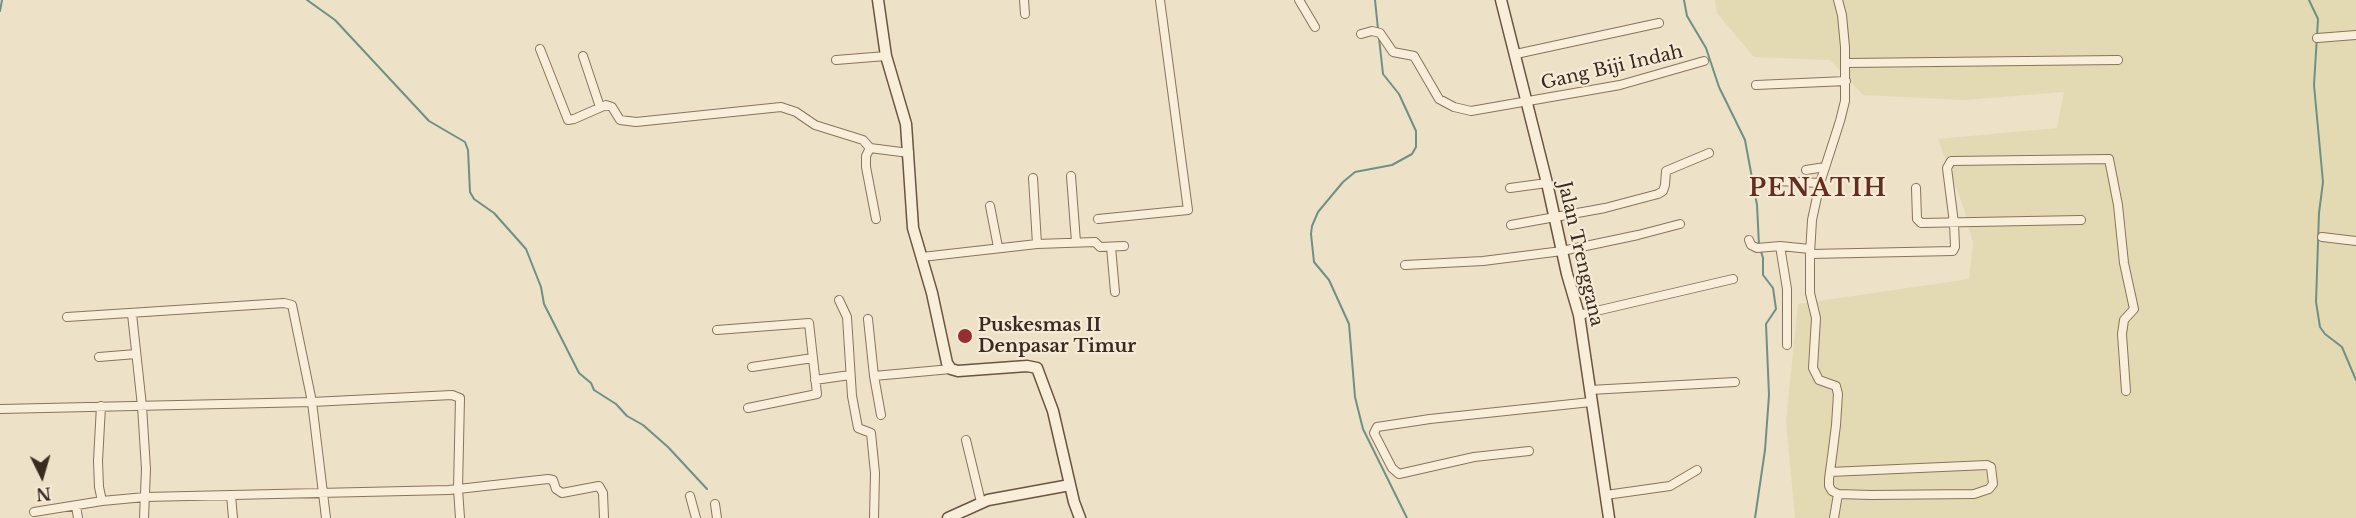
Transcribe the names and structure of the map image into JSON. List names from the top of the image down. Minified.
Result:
{"streets":{"street":["Gang Biji Indah","Jalan Trenggana"]},"crossings":[["Gang Biji Indah","Jalan Trenggana"]],"districts":["PENATIH"],"places":["Puskesmas II Denpasar Timur"],"north":"bottom"}
